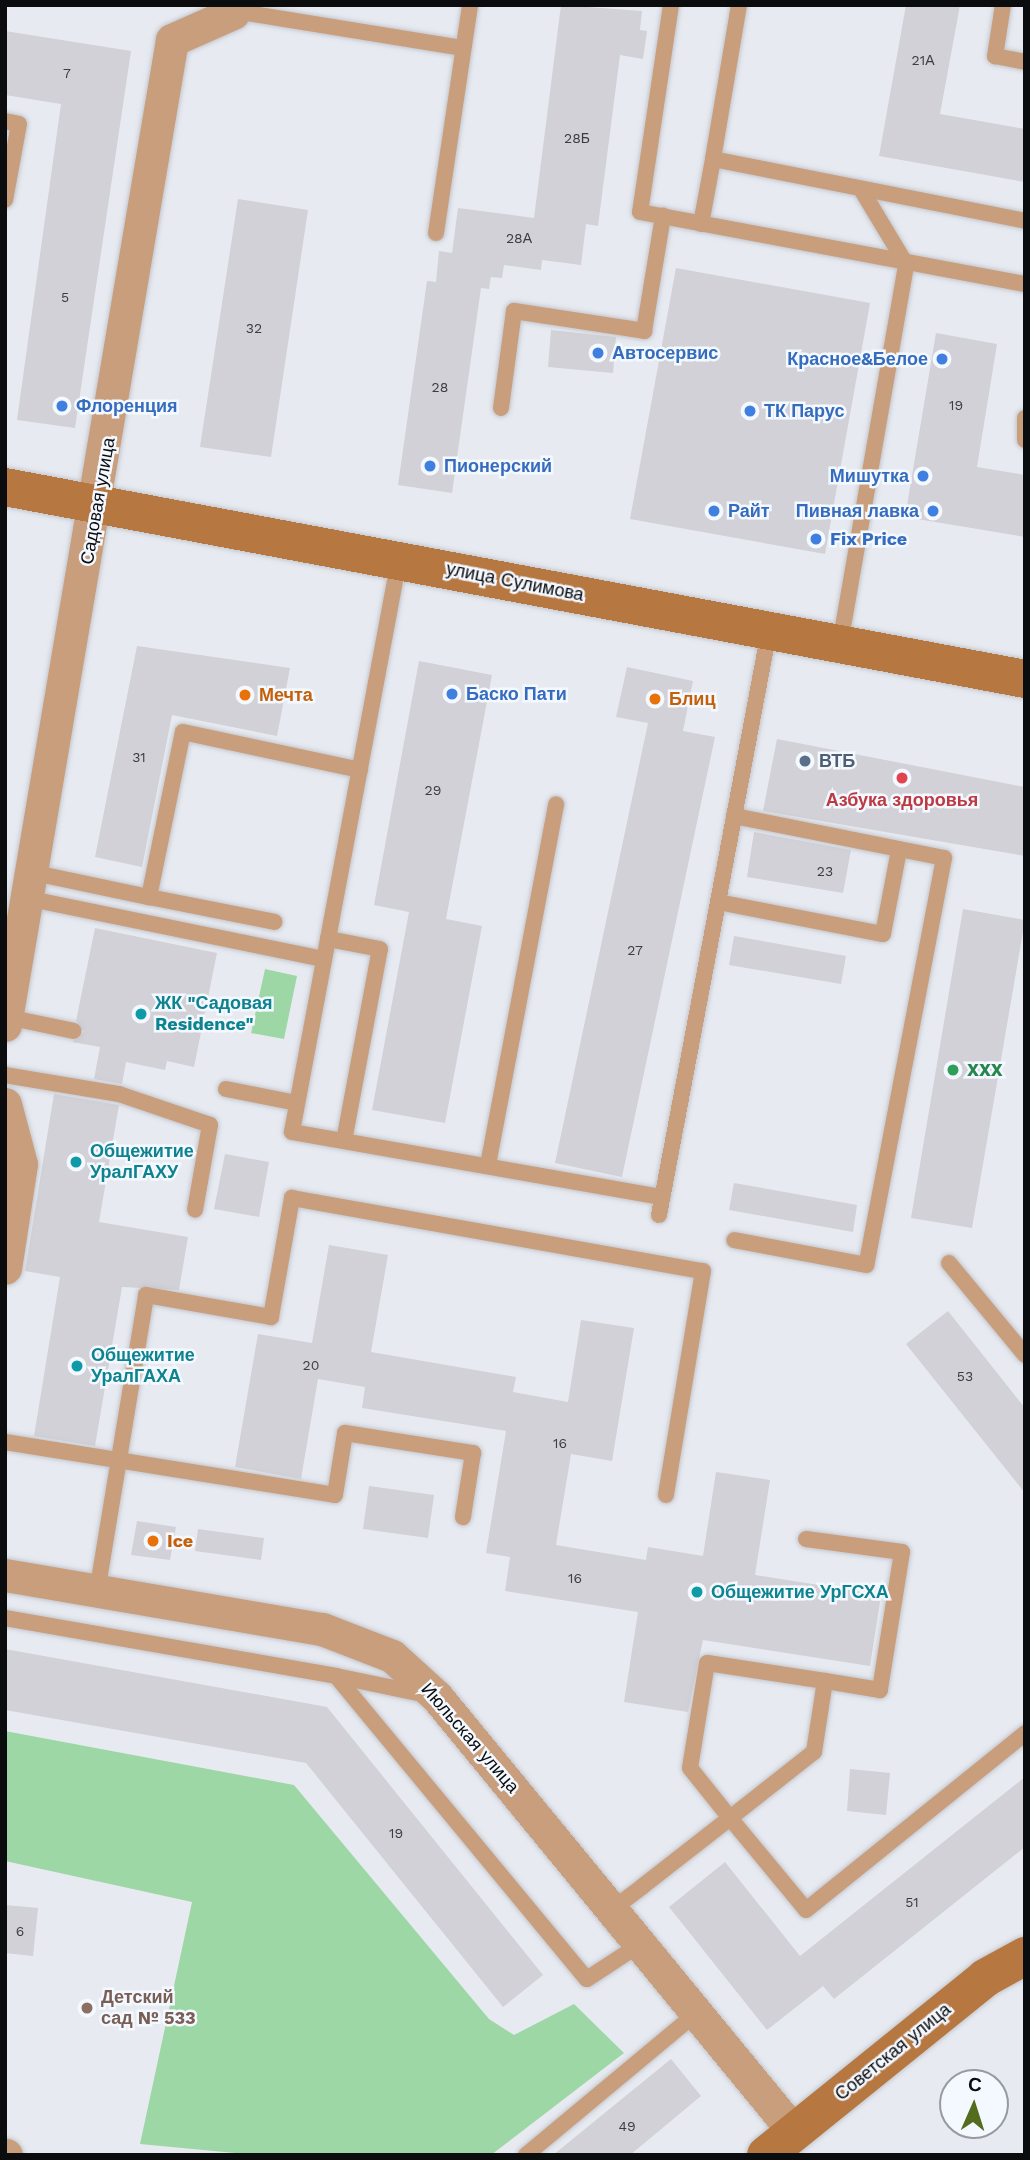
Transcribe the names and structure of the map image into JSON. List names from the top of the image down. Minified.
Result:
{"streets":{"main road":["улица Сулимова","Советская улица"],"street":["Садовая улица","Июльская улица"]},"crossings":[["Садовая улица","улица Сулимова"],["Июльская улица","Советская улица"]],"places":["Автосервис","Красное&Белое","Флоренция","ТК Парус","Пионерский","Мишутка","Райт","Пивная лавка","Fix Price","Баско Пати","Мечта","Блиц","ВТБ","Азбука здоровья","ЖК \"Садовая Residence\"","XXX","Общежитие УралГАХУ","Общежитие УралГАХА","Ice","Общежитие УрГСХА","Детский сад № 533"],"house_numbers":["21А","7","28Б","28А","5","32","28","19","31","29","23","27","20","53","16","16","19","51","6","49"],"north":"top"}
